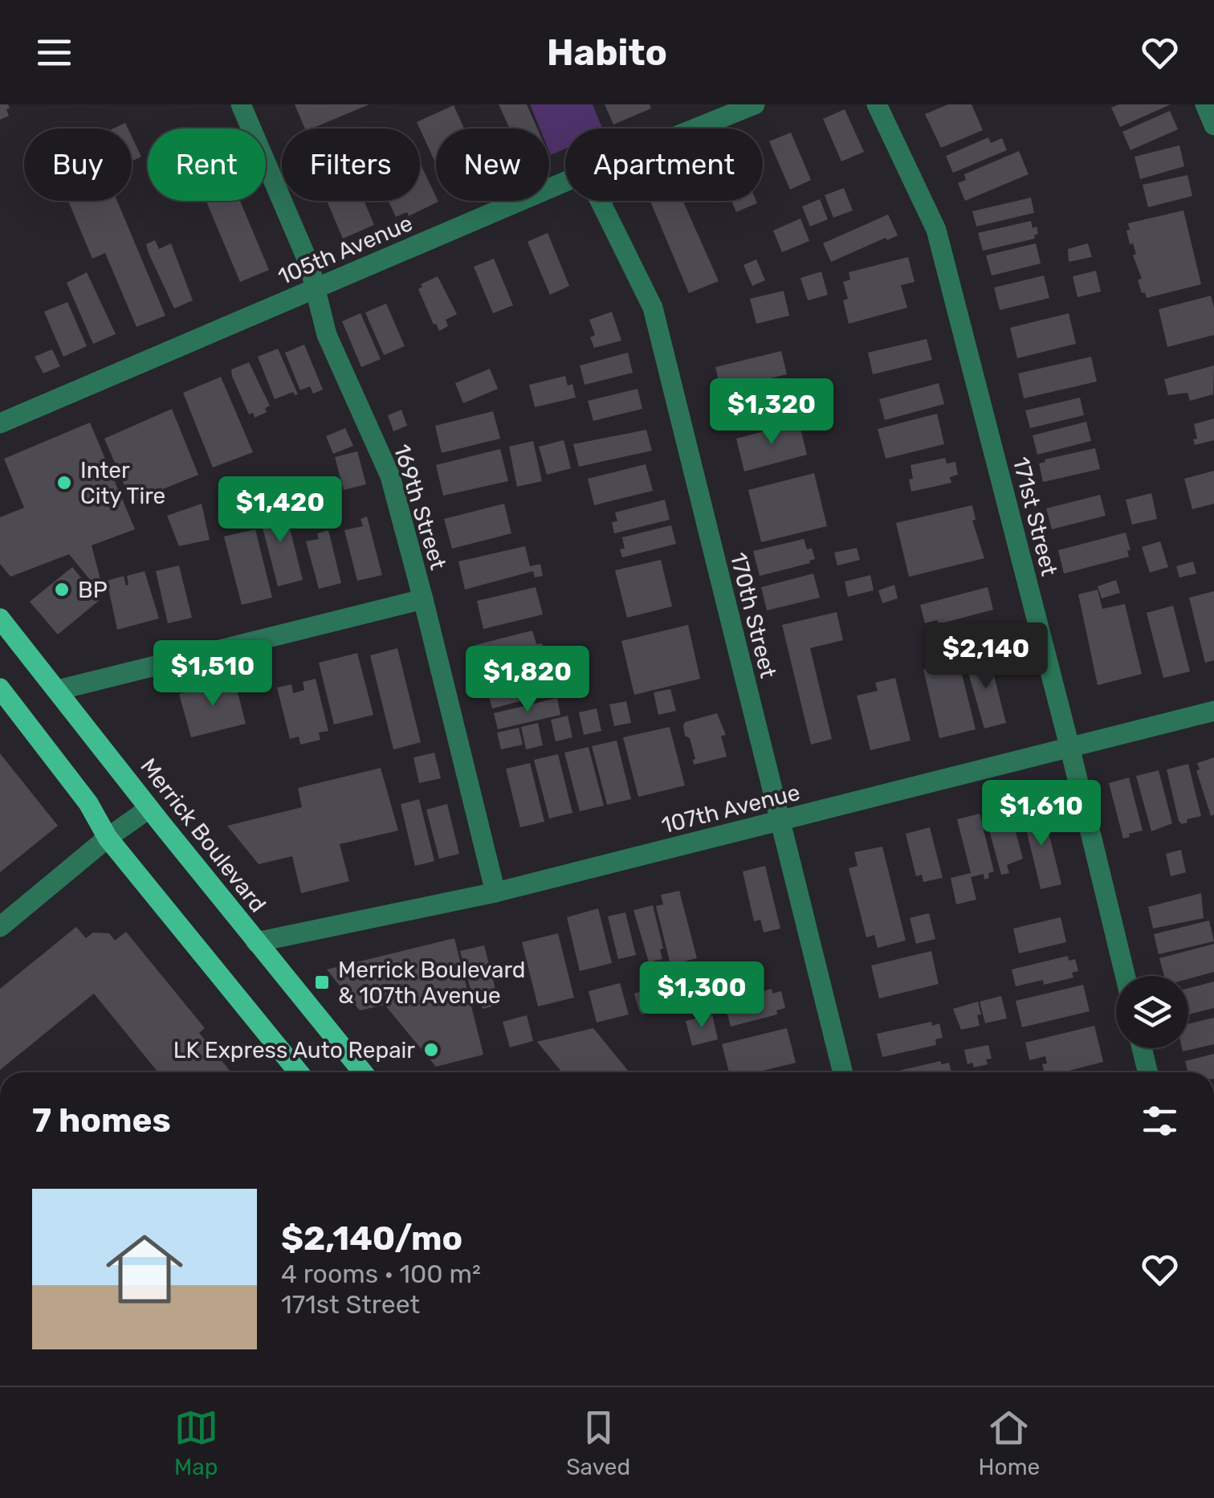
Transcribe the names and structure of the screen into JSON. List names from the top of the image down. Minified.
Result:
{"streets":{"main road":["Merrick Boulevard"],"street":["105th Avenue","169th Street","171st Street","170th Street","107th Avenue"]},"crossings":[["105th Avenue","169th Street"],["169th Street","107th Avenue"],["171st Street","107th Avenue"],["170th Street","107th Avenue"],["107th Avenue","Merrick Boulevard"]],"places":{"other":["Inter City Tire","BP","LK Express Auto Repair"],"transit":["Merrick Boulevard & 107th Avenue"]},"page":{"header":"Habito","chip":["Buy","Rent","Filters","New","Apartment"],"price":["$1,320","$1,420","$2,140","$1,510","$1,820","$1,610","$1,300"],"heading":"7 homes","list":[{"name":"$2,140/mo","note":"4 rooms · 100 m² · 171st Street"}],"tabs":["Map","Saved","Home"]}}
